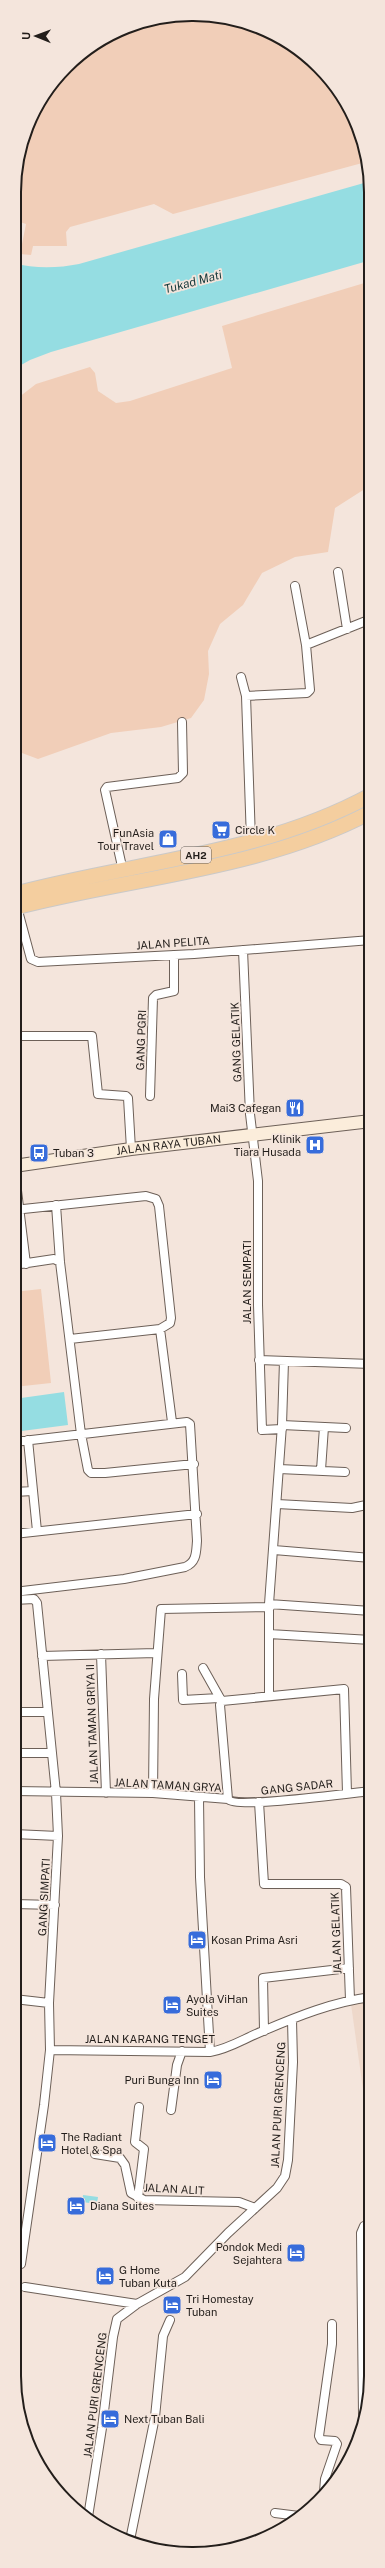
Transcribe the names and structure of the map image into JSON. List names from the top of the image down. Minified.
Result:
{"streets":{"highway":["AH2"],"main road":["JALAN RAYA TUBAN"],"street":["JALAN PELITA","GANG PGRI","GANG GELATIK","JALAN SEMPATI","JALAN TAMAN GRIYA II","JALAN TAMAN GRYA","GANG SADAR","GANG SIMPATI","JALAN GELATIK","JALAN KARANG TENGET","JALAN PURI GRENCENG","JALAN ALIT"]},"crossings":[["JALAN PELITA","GANG PGRI"],["JALAN PELITA","GANG GELATIK"],["GANG GELATIK","JALAN RAYA TUBAN"],["GANG GELATIK","JALAN SEMPATI"],["JALAN RAYA TUBAN","JALAN SEMPATI"],["JALAN TAMAN GRIYA II","JALAN TAMAN GRYA"],["JALAN TAMAN GRYA","GANG SADAR"],["JALAN TAMAN GRYA","GANG SIMPATI"],["GANG SADAR","JALAN GELATIK"],["JALAN GELATIK","JALAN KARANG TENGET"],["JALAN KARANG TENGET","JALAN PURI GRENCENG"],["JALAN PURI GRENCENG","JALAN ALIT"]],"water":["Tukad Mati"],"places":{"supermarket":["Circle K"],"shop":["FunAsia Tour Travel"],"restaurant":["Mai3 Cafegan"],"hospital":["Klinik Tiara Husada"],"bus stop":["Tuban 3"],"hotel":["Kosan Prima Asri","Ayola ViHan Suites","Puri Bunga Inn","The Radiant Hotel & Spa","Diana Suites","Pondok Medi Sejahtera","G Home Tuban Kuta","Tri Homestay Tuban","Next Tuban Bali"]},"north":"left"}
